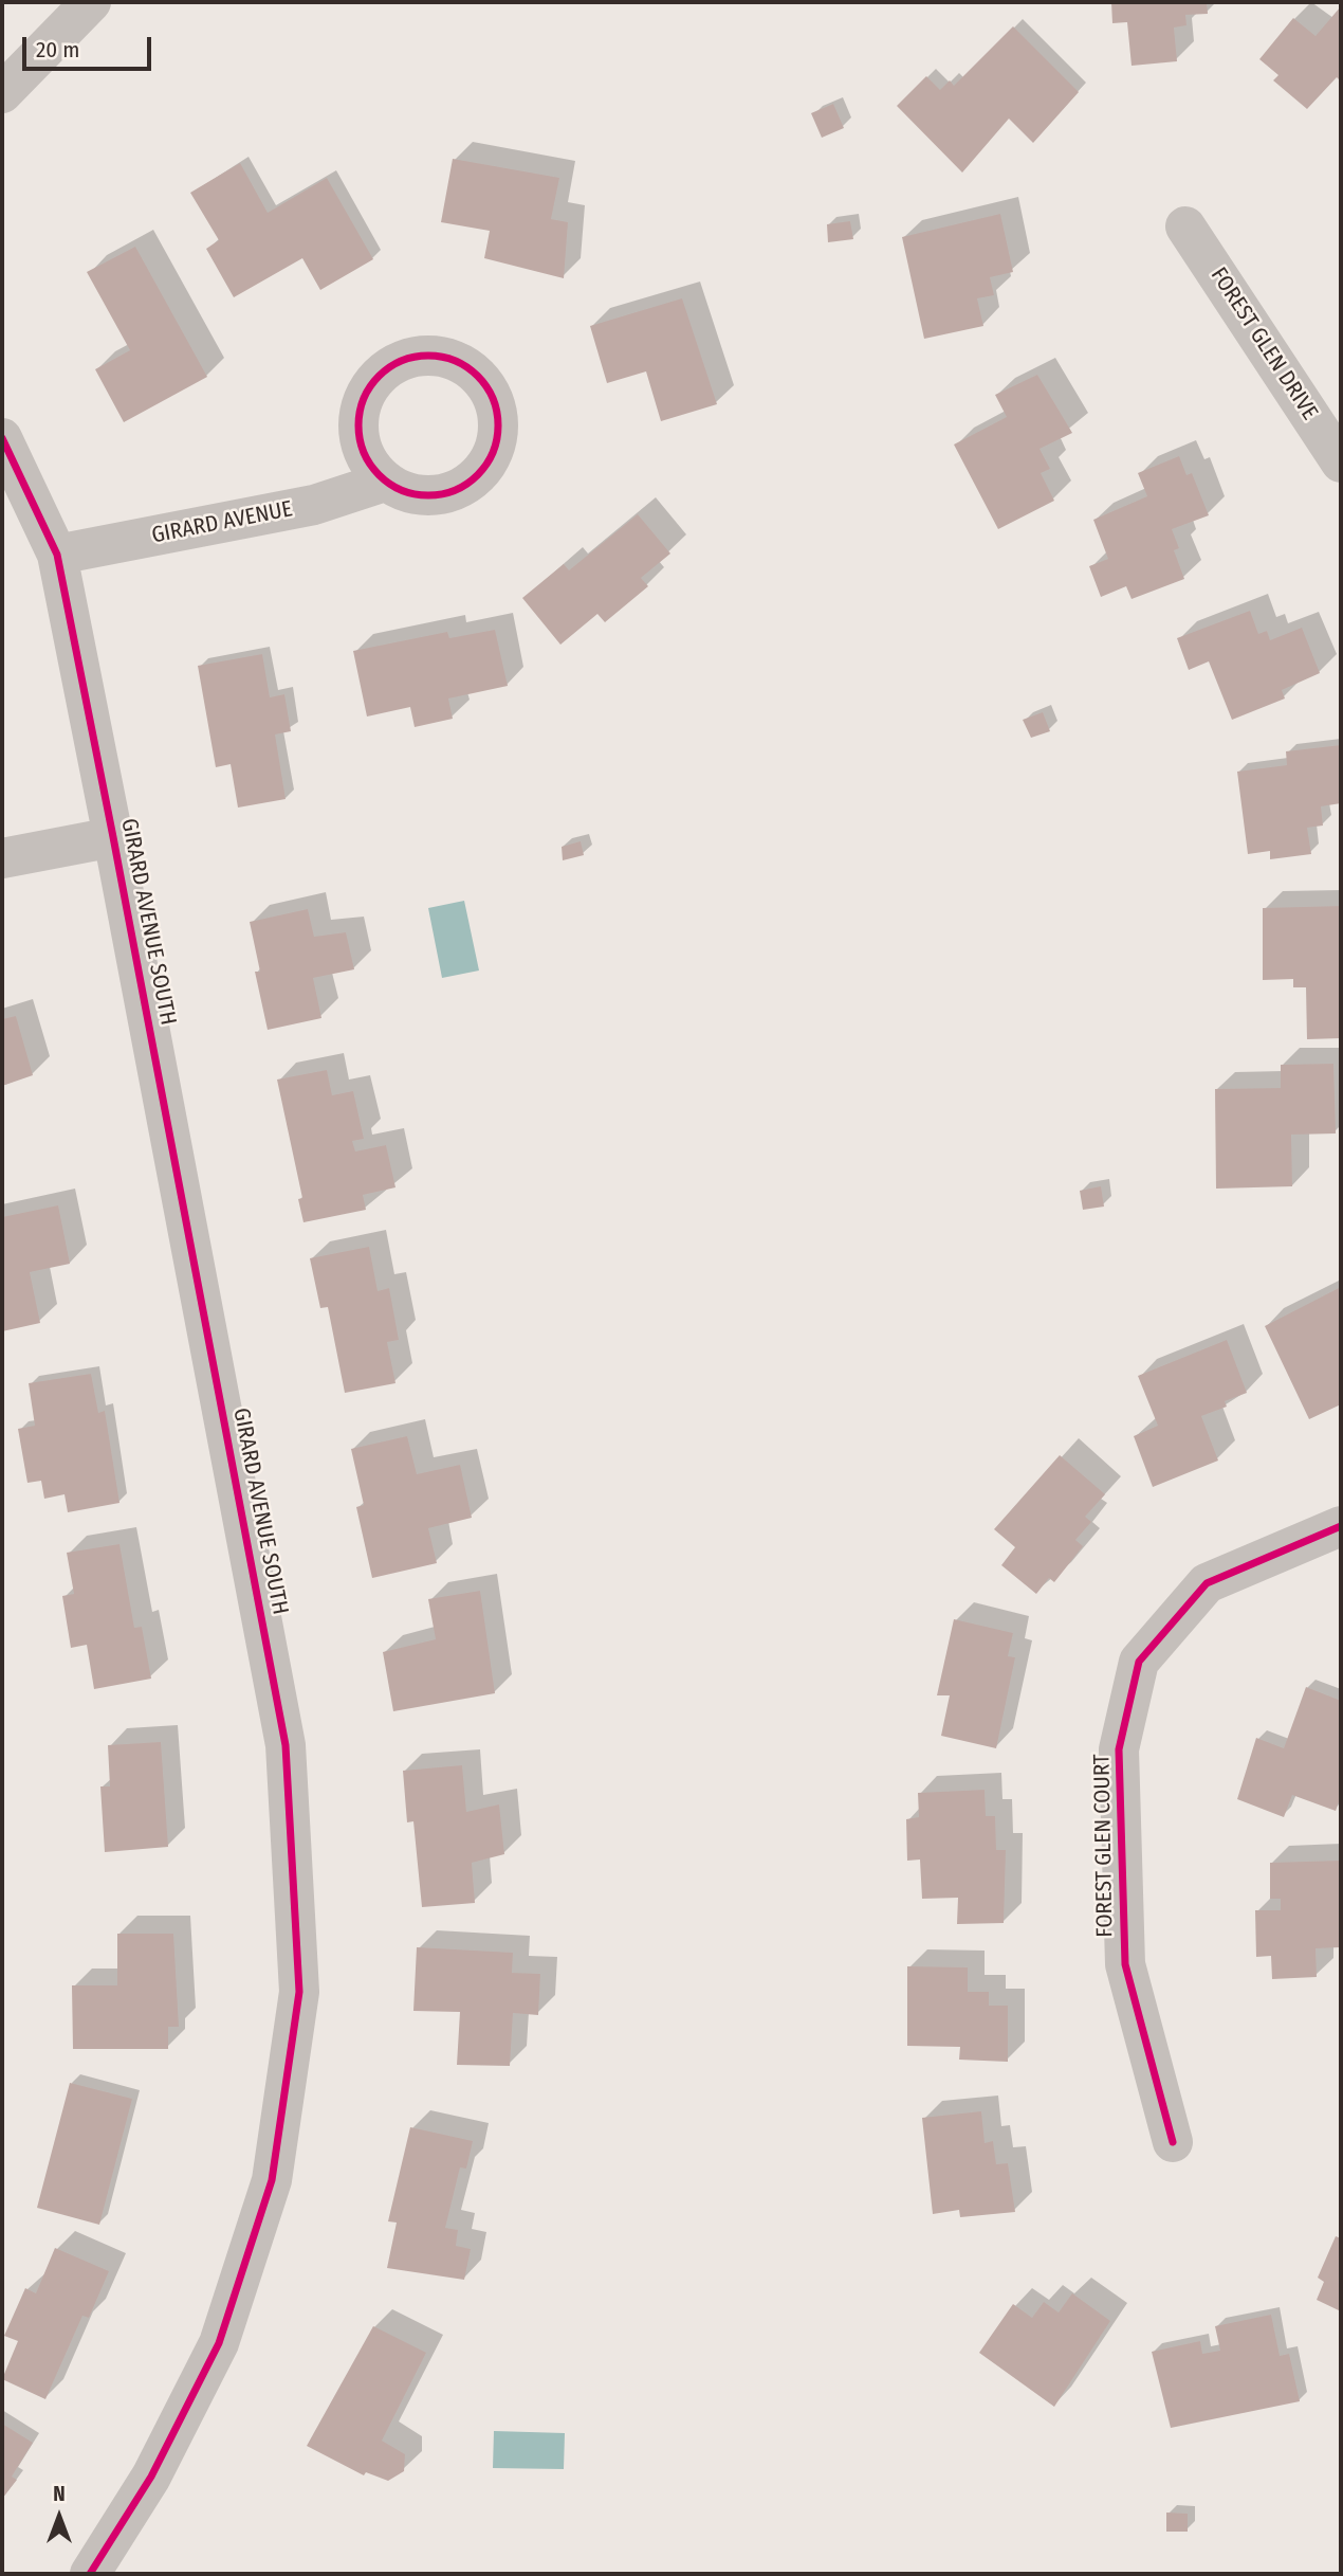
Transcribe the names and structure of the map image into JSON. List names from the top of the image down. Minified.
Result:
{"streets":{"street":["FOREST GLEN DRIVE","GIRARD AVENUE","GIRARD AVENUE SOUTH","FOREST GLEN COURT"]},"crossings":[["GIRARD AVENUE","GIRARD AVENUE SOUTH"]],"scale_bar":"20 m","north":"top"}
